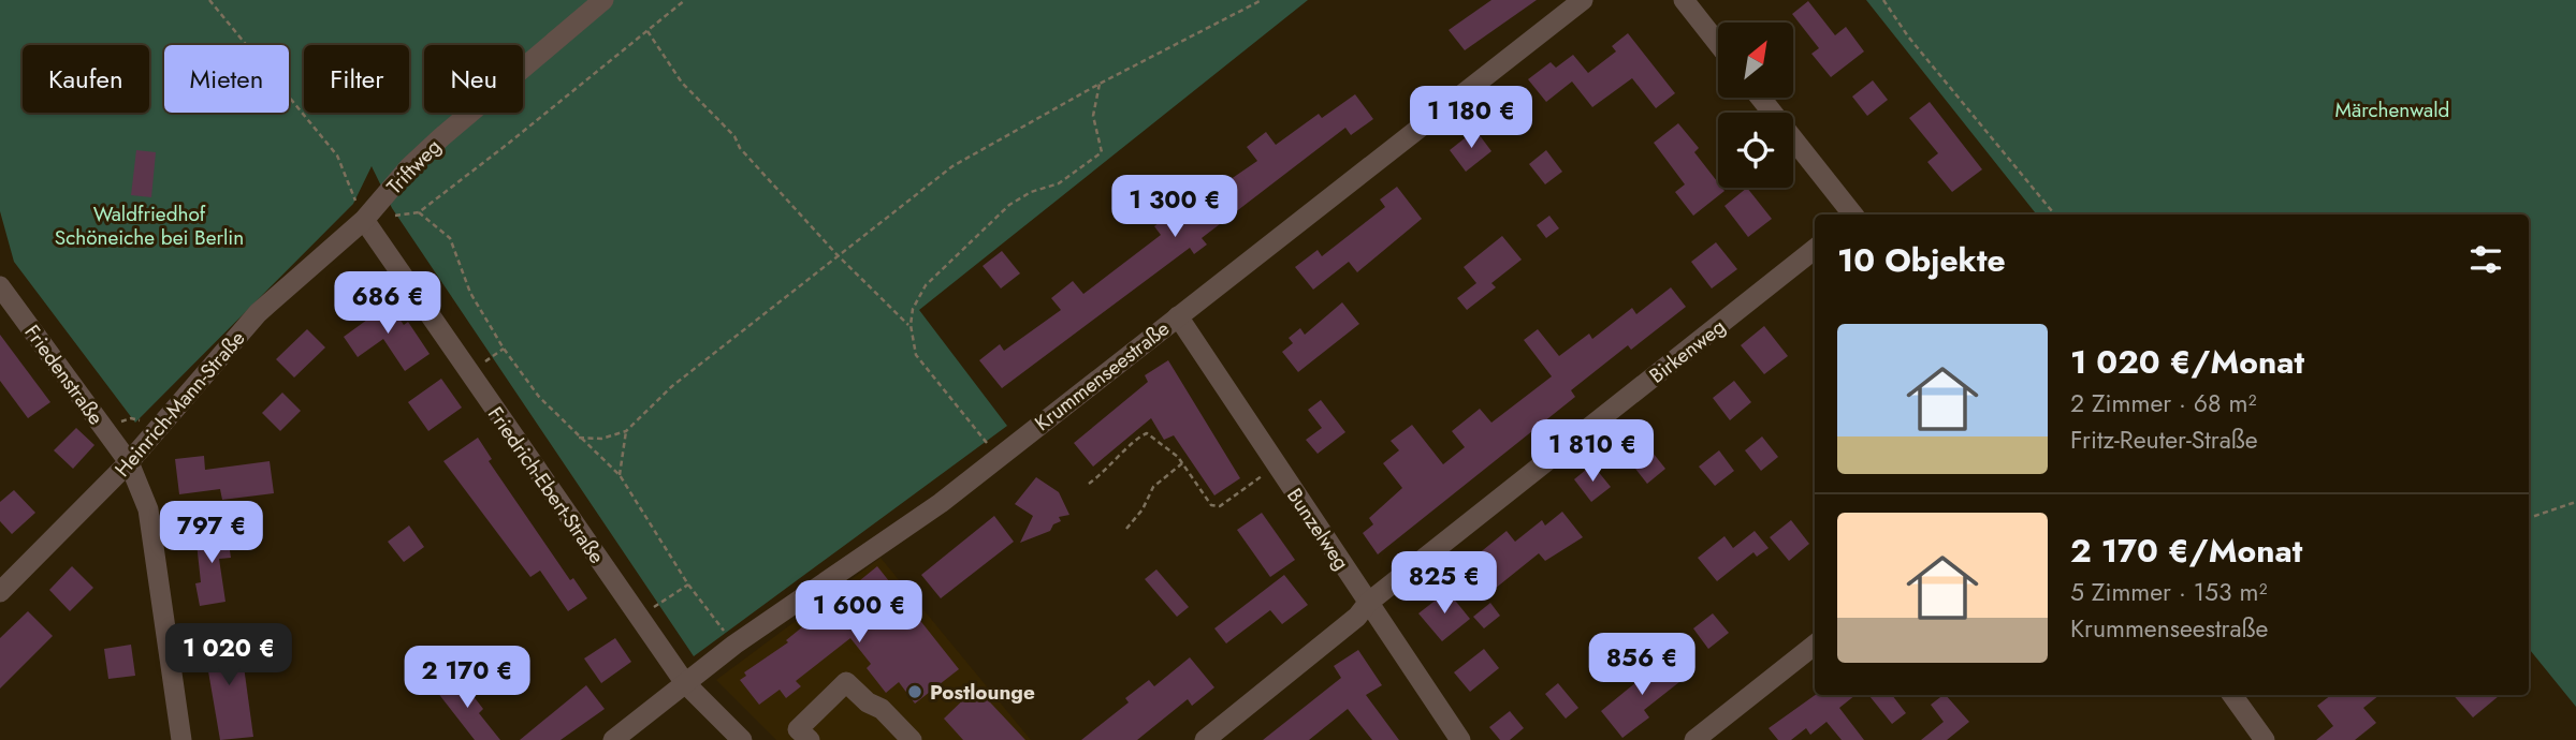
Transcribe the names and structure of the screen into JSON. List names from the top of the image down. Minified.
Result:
{"streets":{"street":["Triftweg","Birkenweg","Friedenstraße","Krummenseestraße","Heinrich-Mann-Straße","Friedrich-Ebert-Straße","Bunzelweg"]},"crossings":[["Triftweg","Heinrich-Mann-Straße"],["Triftweg","Friedrich-Ebert-Straße"],["Birkenweg","Bunzelweg"],["Friedenstraße","Heinrich-Mann-Straße"],["Krummenseestraße","Friedrich-Ebert-Straße"],["Krummenseestraße","Bunzelweg"],["Heinrich-Mann-Straße","Friedrich-Ebert-Straße"]],"parks":["Märchenwald","Waldfriedhof Schöneiche bei Berlin"],"places":["Postlounge"],"north":"top right","page":{"chip":["Kaufen","Mieten","Filter","Neu"],"price":["1 180 €","1 300 €","686 €","1 810 €","797 €","825 €","1 600 €","1 020 €","856 €","2 170 €"],"heading":"10 Objekte","list":[{"name":"1 020 €/Monat","note":"2 Zimmer · 68 m² · Fritz-Reuter-Straße"},{"name":"2 170 €/Monat","note":"5 Zimmer · 153 m² · Krummenseestraße"}]}}
